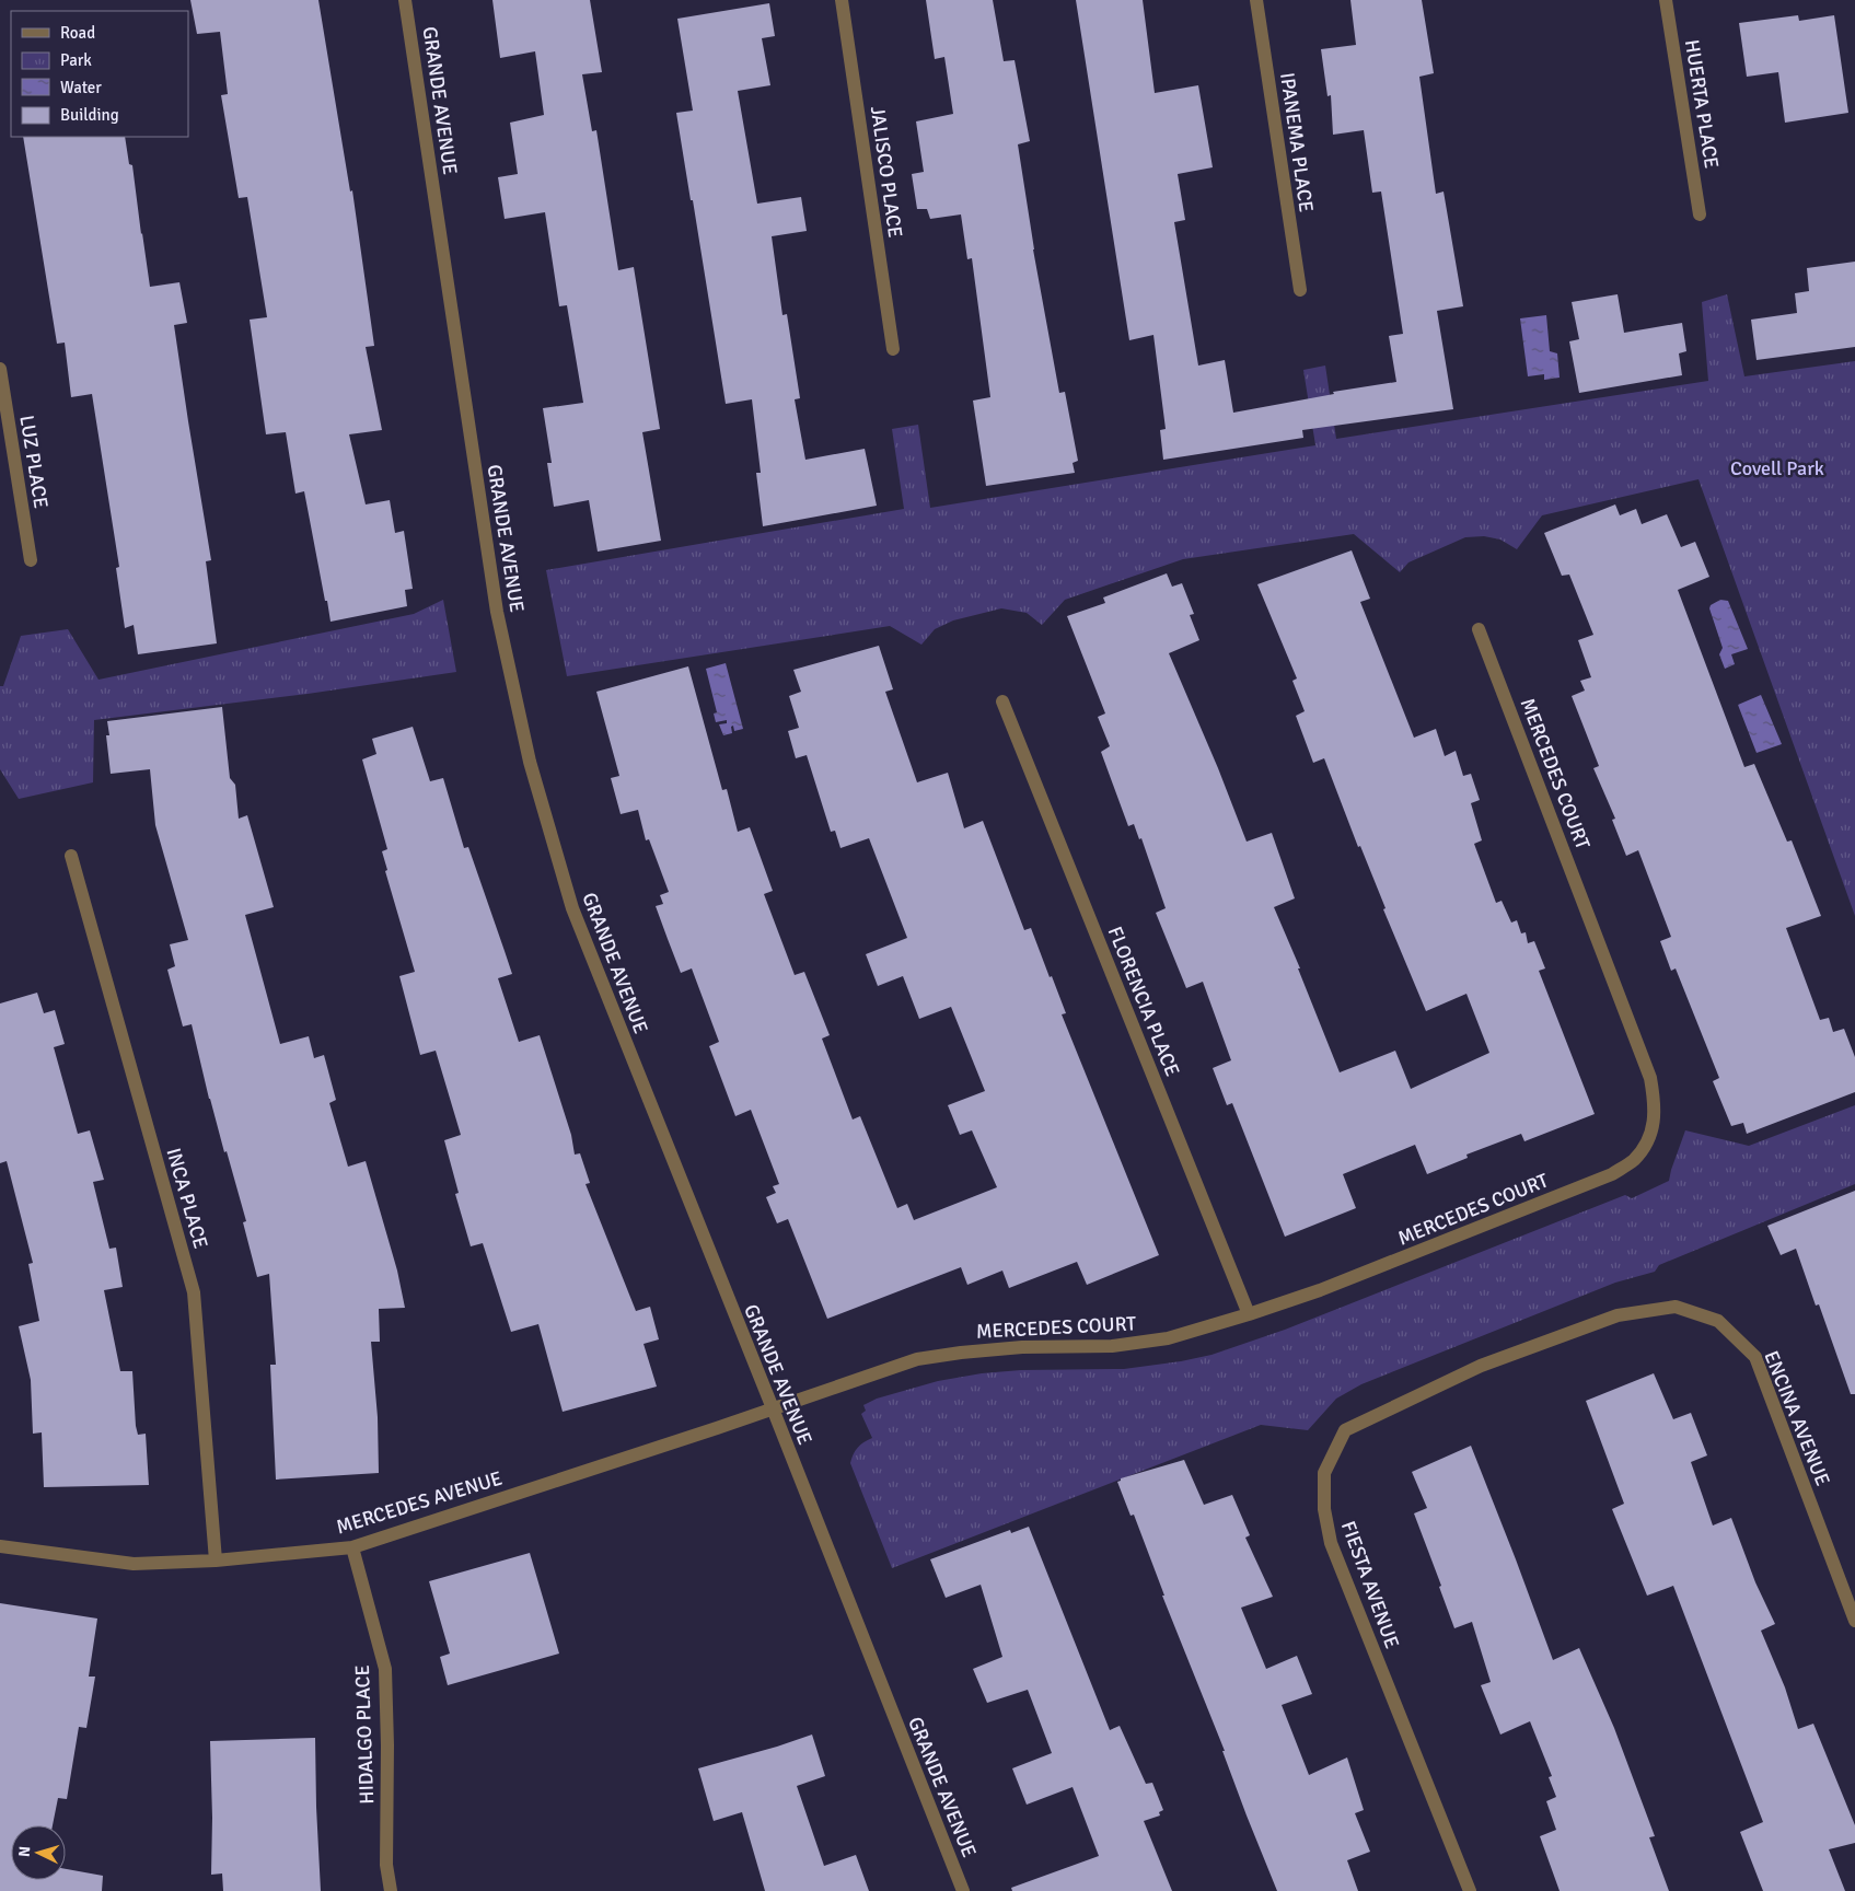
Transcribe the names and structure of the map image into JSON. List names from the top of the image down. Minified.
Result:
{"streets":{"street":["GRANDE AVENUE","HUERTA PLACE","IPANEMA PLACE","JALISCO PLACE","LUZ PLACE","MERCEDES COURT","FLORENCIA PLACE","INCA PLACE","ENCINA AVENUE","MERCEDES AVENUE","FIESTA AVENUE","HIDALGO PLACE"]},"crossings":[["GRANDE AVENUE","MERCEDES COURT"],["GRANDE AVENUE","MERCEDES AVENUE"],["MERCEDES COURT","FLORENCIA PLACE"],["MERCEDES COURT","MERCEDES AVENUE"],["INCA PLACE","MERCEDES AVENUE"],["ENCINA AVENUE","FIESTA AVENUE"],["MERCEDES AVENUE","HIDALGO PLACE"]],"parks":["Covell Park"],"legend":["Road","Park","Water","Building"],"north":"left"}
